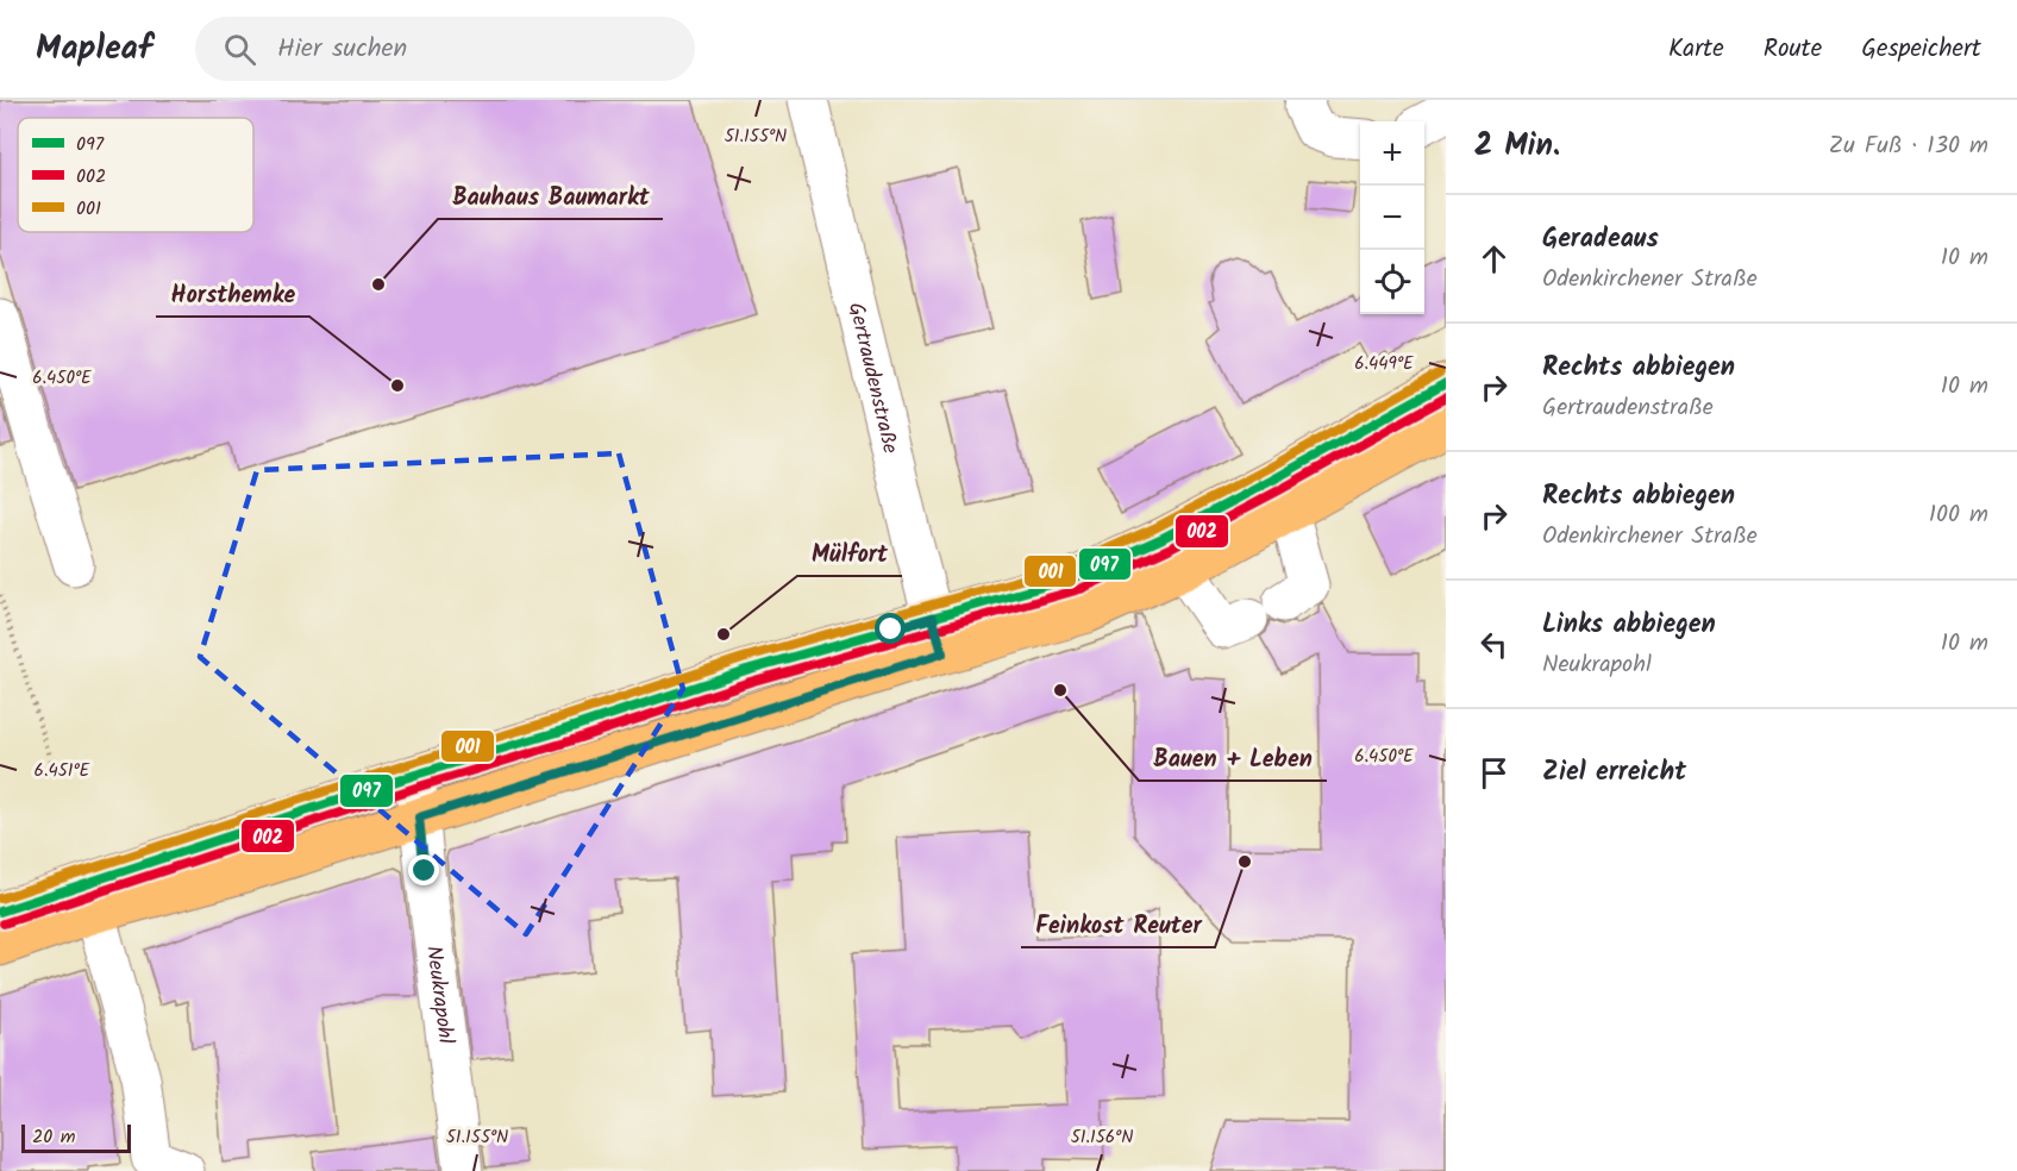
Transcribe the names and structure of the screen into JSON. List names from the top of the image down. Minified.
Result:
{"streets":{"street":["Gertraudenstraße","Neukrapohl"]},"places":["Bauhaus Baumarkt","Horsthemke","Mülfort","Bauen + Leben","Feinkost Reuter"],"lines":["transit line 001","transit line 097","transit line 002"],"legend":["097","002","001"],"scale_bar":"20 m","page":{"header":"Mapleaf","search":"Hier suchen","nav":["Karte","Route","Gespeichert"],"heading":["2 Min.","Zu Fuß · 130 m"],"map_buttons":["+","−"],"list":[["Geradeaus","Odenkirchener Straße","10 m"],["Rechts abbiegen","Gertraudenstraße","10 m"],["Rechts abbiegen","Odenkirchener Straße","100 m"],["Links abbiegen","Neukrapohl","10 m"],"Ziel erreicht"],"scale":"20 m"},"coordinates":["51.155°N","6.449°E","6.450°E","6.451°E","51.156°N"]}
